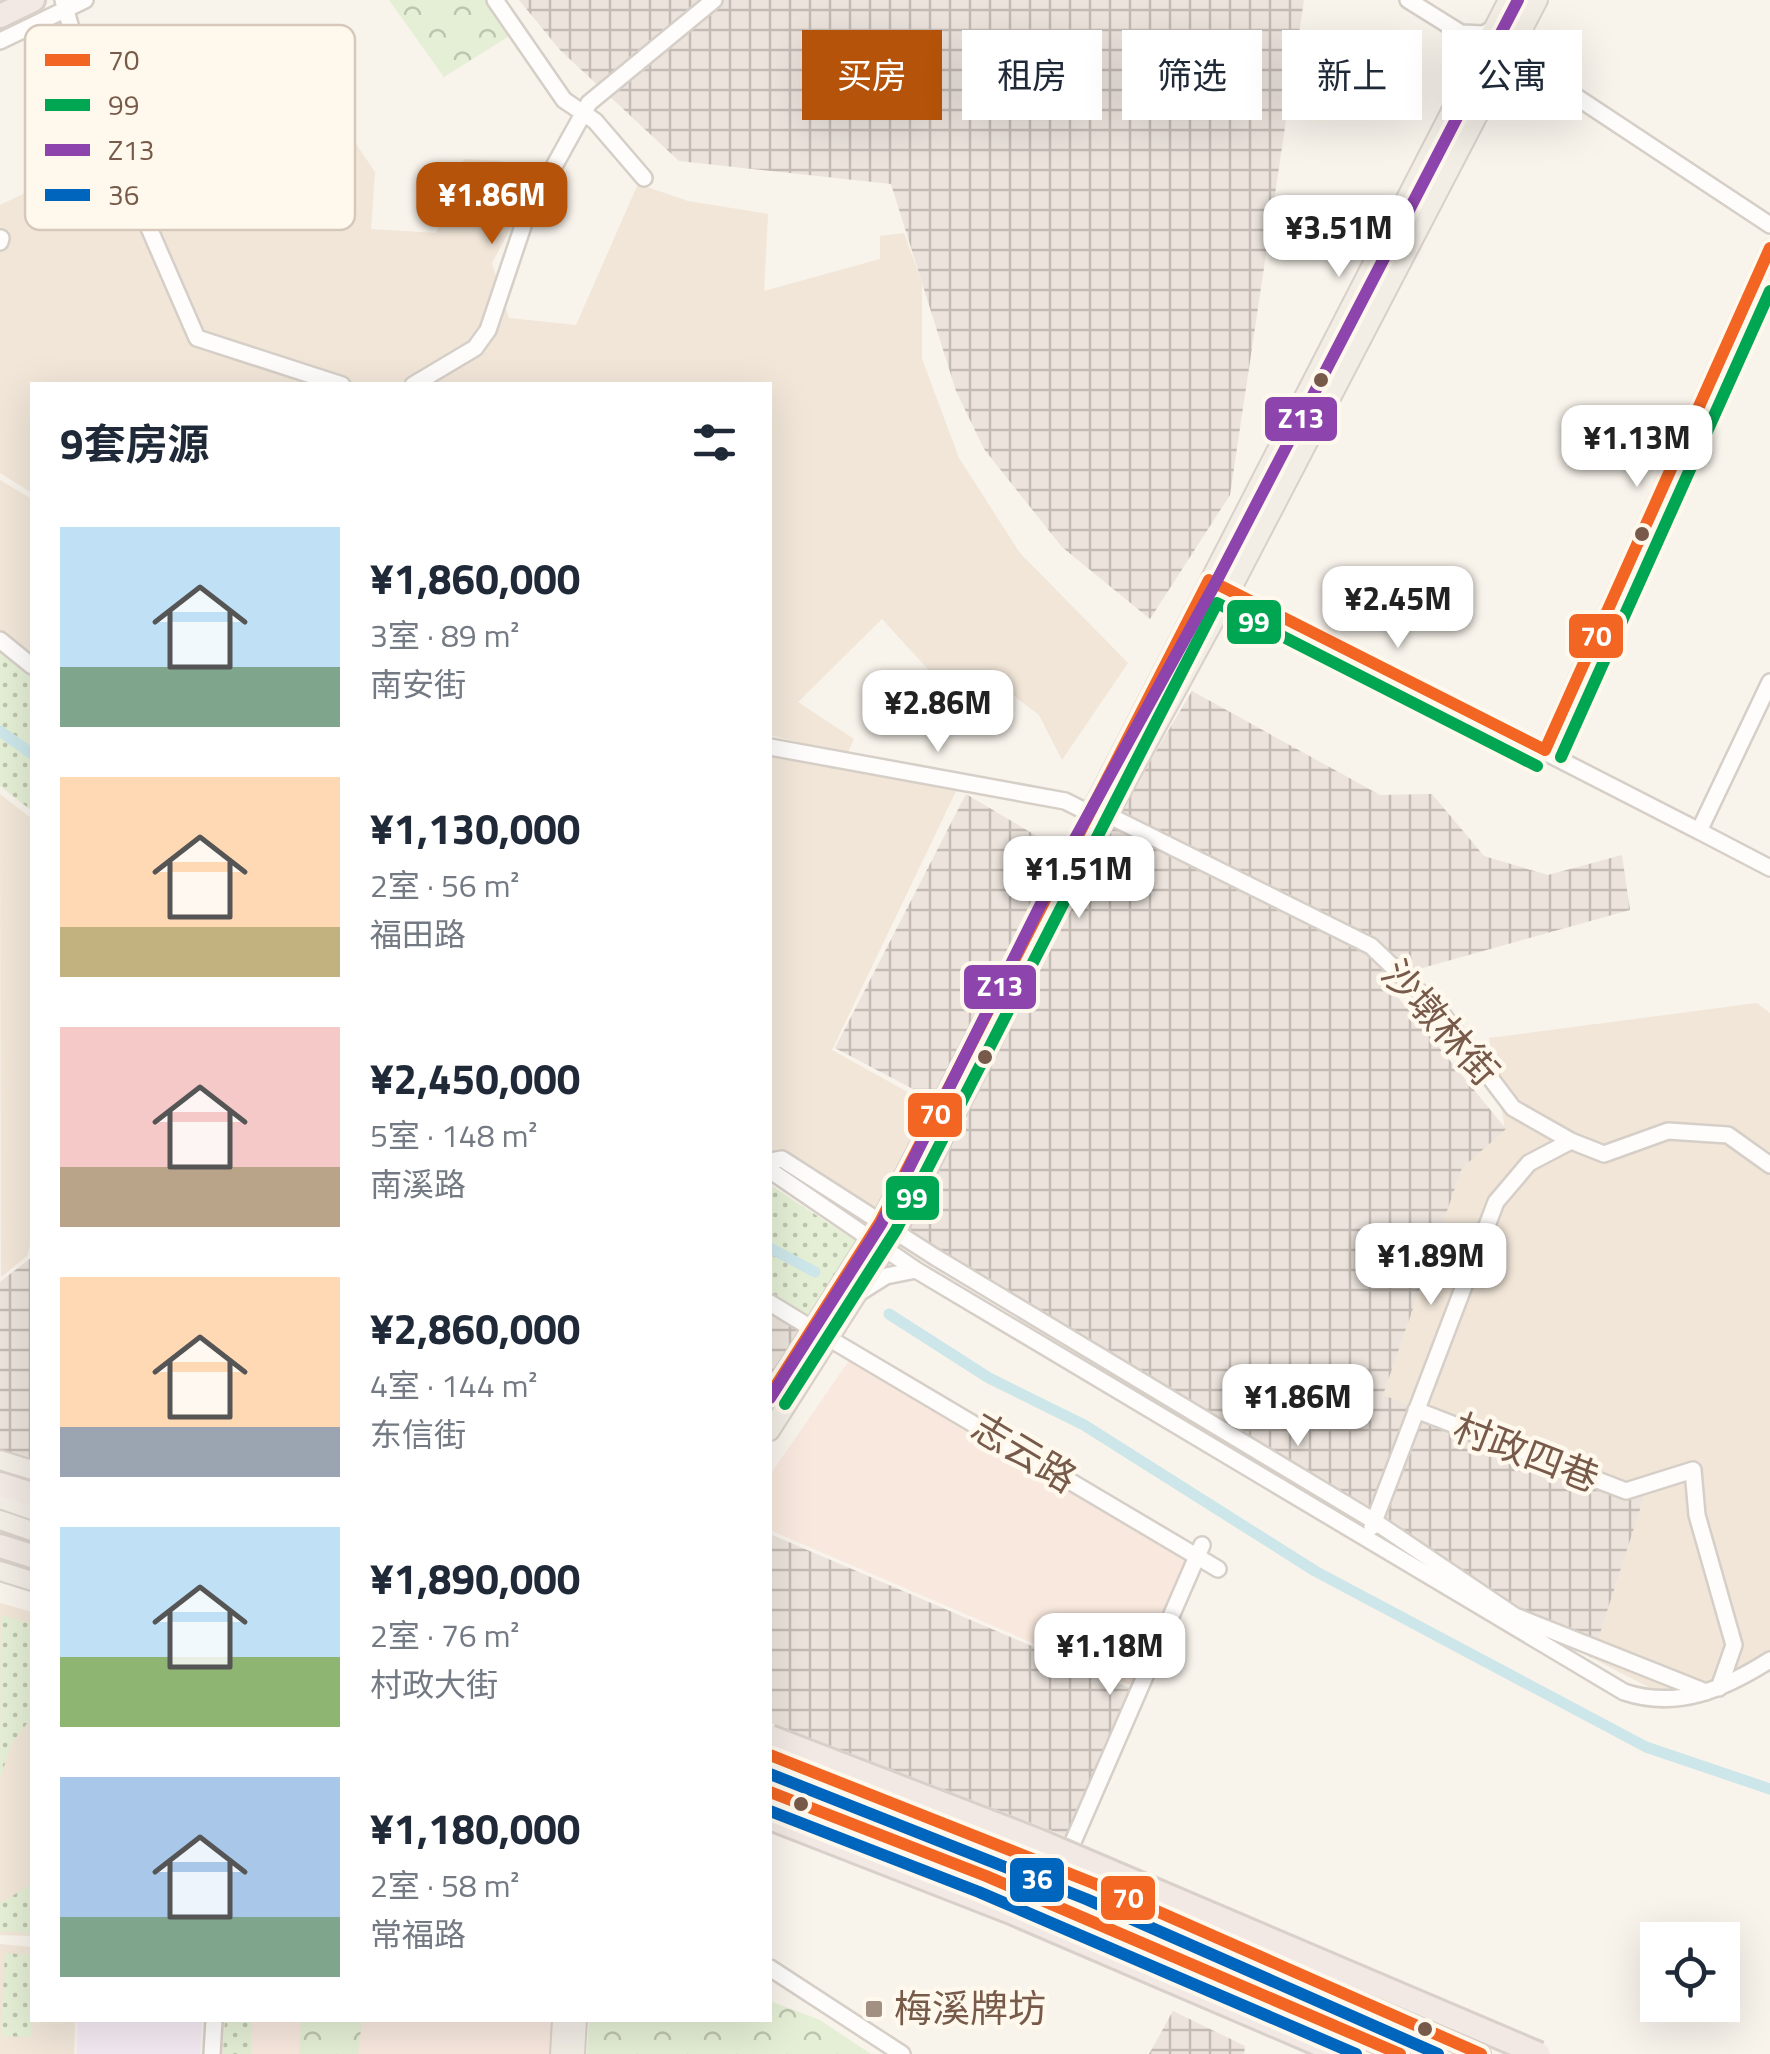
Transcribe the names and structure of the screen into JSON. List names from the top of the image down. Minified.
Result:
{"streets":{"street":["沙墩林街","志云路","村政四巷"]},"places":{"transit":["梅溪牌坊"]},"lines":["transit line Z13","transit line 70","transit line 99","transit line 36"],"legend":["70","99","Z13","36"],"page":{"chip":["买房","租房","筛选","新上","公寓"],"price":["¥1.86M","¥3.51M","¥1.13M","¥2.45M","¥2.86M","¥1.51M","¥1.89M","¥1.86M","¥1.18M"],"heading":"9套房源","list":[{"name":"¥1,860,000","note":"3室 · 89 m² · 南安街"},{"name":"¥1,130,000","note":"2室 · 56 m² · 福田路"},{"name":"¥2,450,000","note":"5室 · 148 m² · 南溪路"},{"name":"¥2,860,000","note":"4室 · 144 m² · 东信街"},{"name":"¥1,890,000","note":"2室 · 76 m² · 村政大街"},{"name":"¥1,180,000","note":"2室 · 58 m² · 常福路"}]}}
